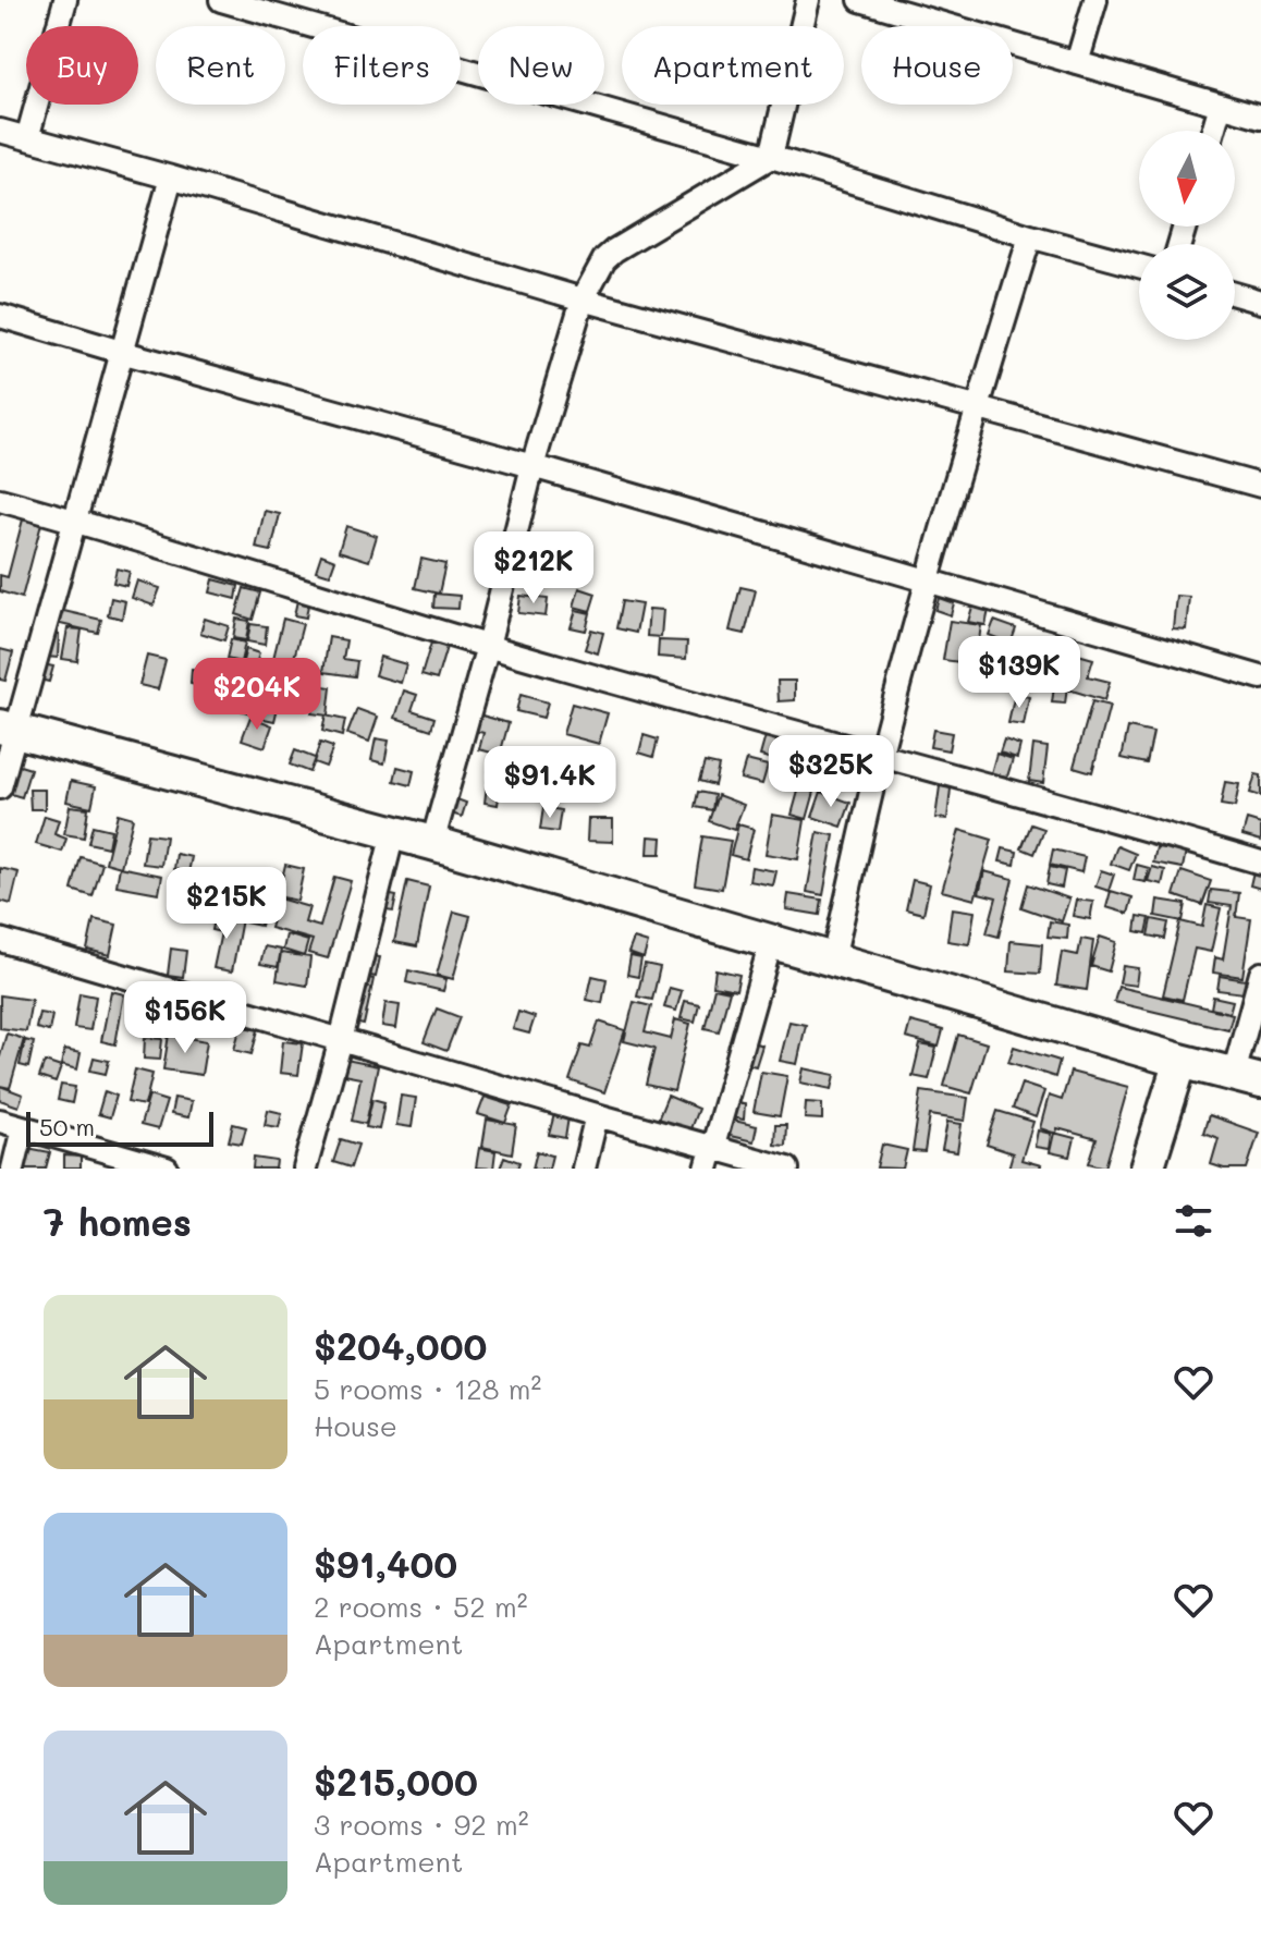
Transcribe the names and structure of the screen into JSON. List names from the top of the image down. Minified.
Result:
{"scale_bar":"50 m","north":"bottom","page":{"chip":["Buy","Rent","Filters","New","Apartment","House"],"price":["$212K","$139K","$204K","$325K","$91.4K","$215K","$156K"],"scale":"50 m","heading":"7 homes","list":[{"name":"$204,000","note":"5 rooms · 128 m² · House"},{"name":"$91,400","note":"2 rooms · 52 m² · Apartment"},{"name":"$215,000","note":"3 rooms · 92 m² · Apartment"}]}}
